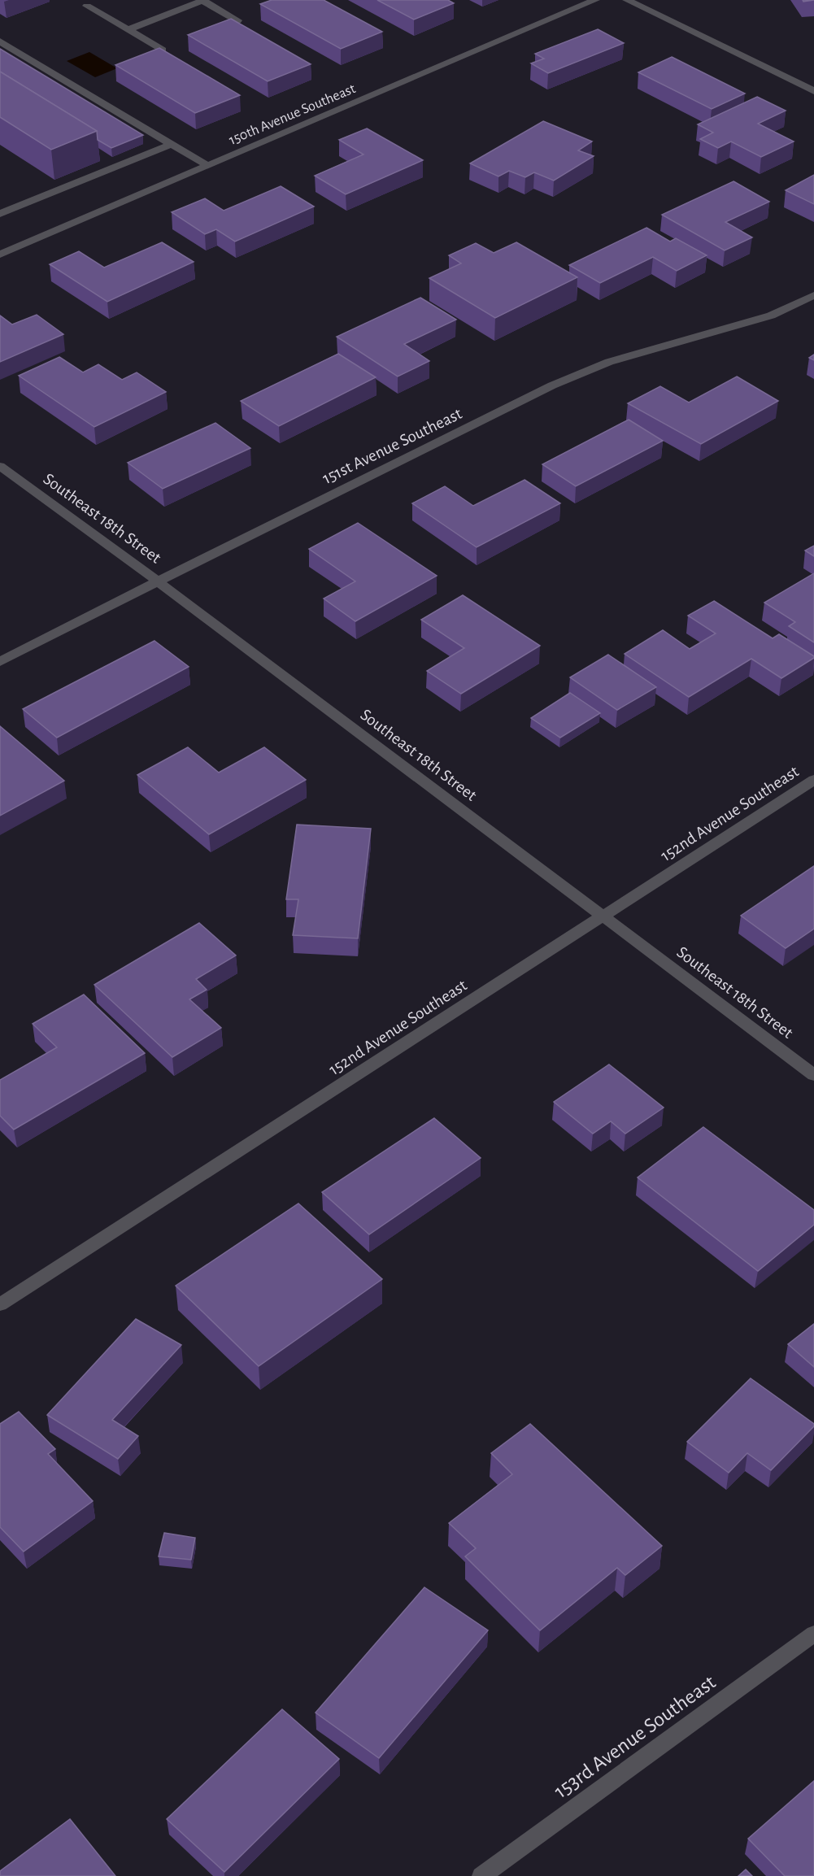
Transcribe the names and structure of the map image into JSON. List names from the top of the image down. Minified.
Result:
{"streets":{"street":["150th Avenue Southeast","151st Avenue Southeast","Southeast 18th Street","152nd Avenue Southeast","153rd Avenue Southeast"]},"crossings":[["151st Avenue Southeast","Southeast 18th Street"],["Southeast 18th Street","152nd Avenue Southeast"]]}
